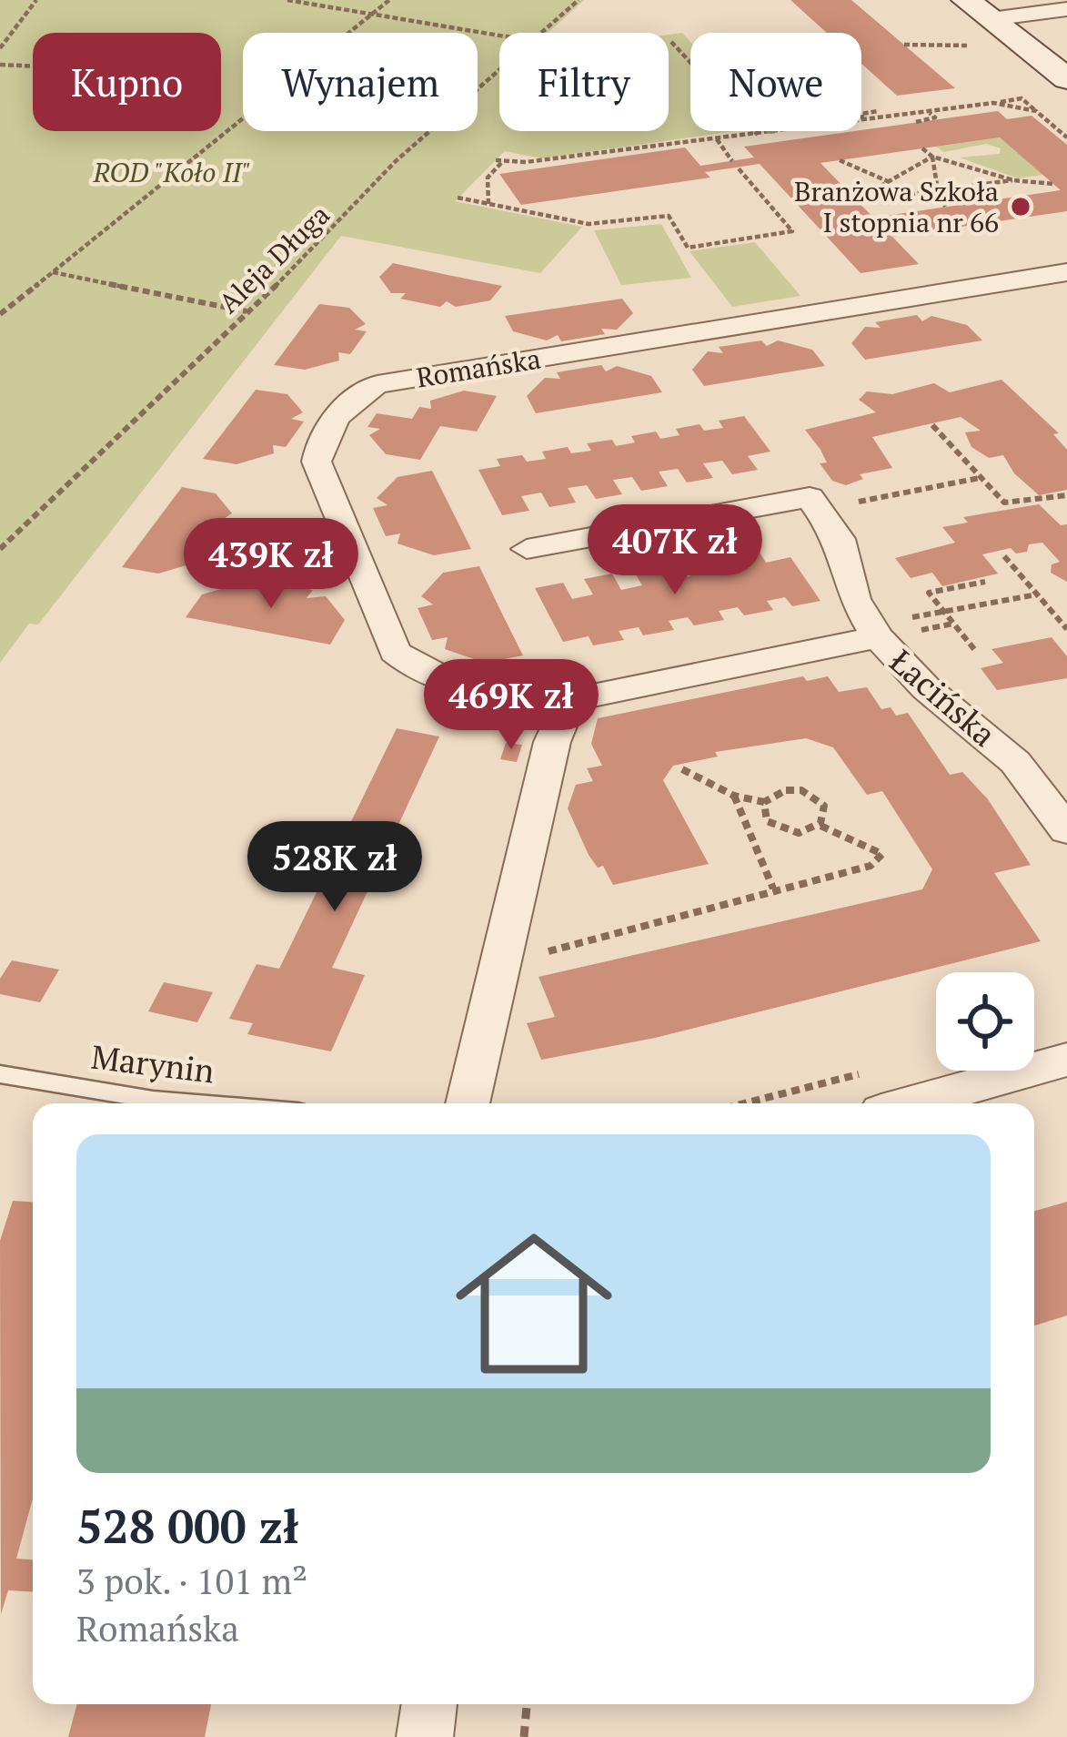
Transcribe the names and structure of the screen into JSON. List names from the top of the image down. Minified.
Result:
{"streets":{"street":["Romańska","Łacińska"],"lane":["Marynin"],"path":["Aleja Długa"]},"parks":["ROD \"Koło II\""],"places":["Branżowa Szkoła I stopnia nr 66"],"page":{"chip":["Kupno","Wynajem","Filtry","Nowe"],"price":["407K zł","439K zł","469K zł","528K zł"],"list":[{"name":"528 000 zł","note":"3 pok. · 101 m² · Romańska"}]}}
